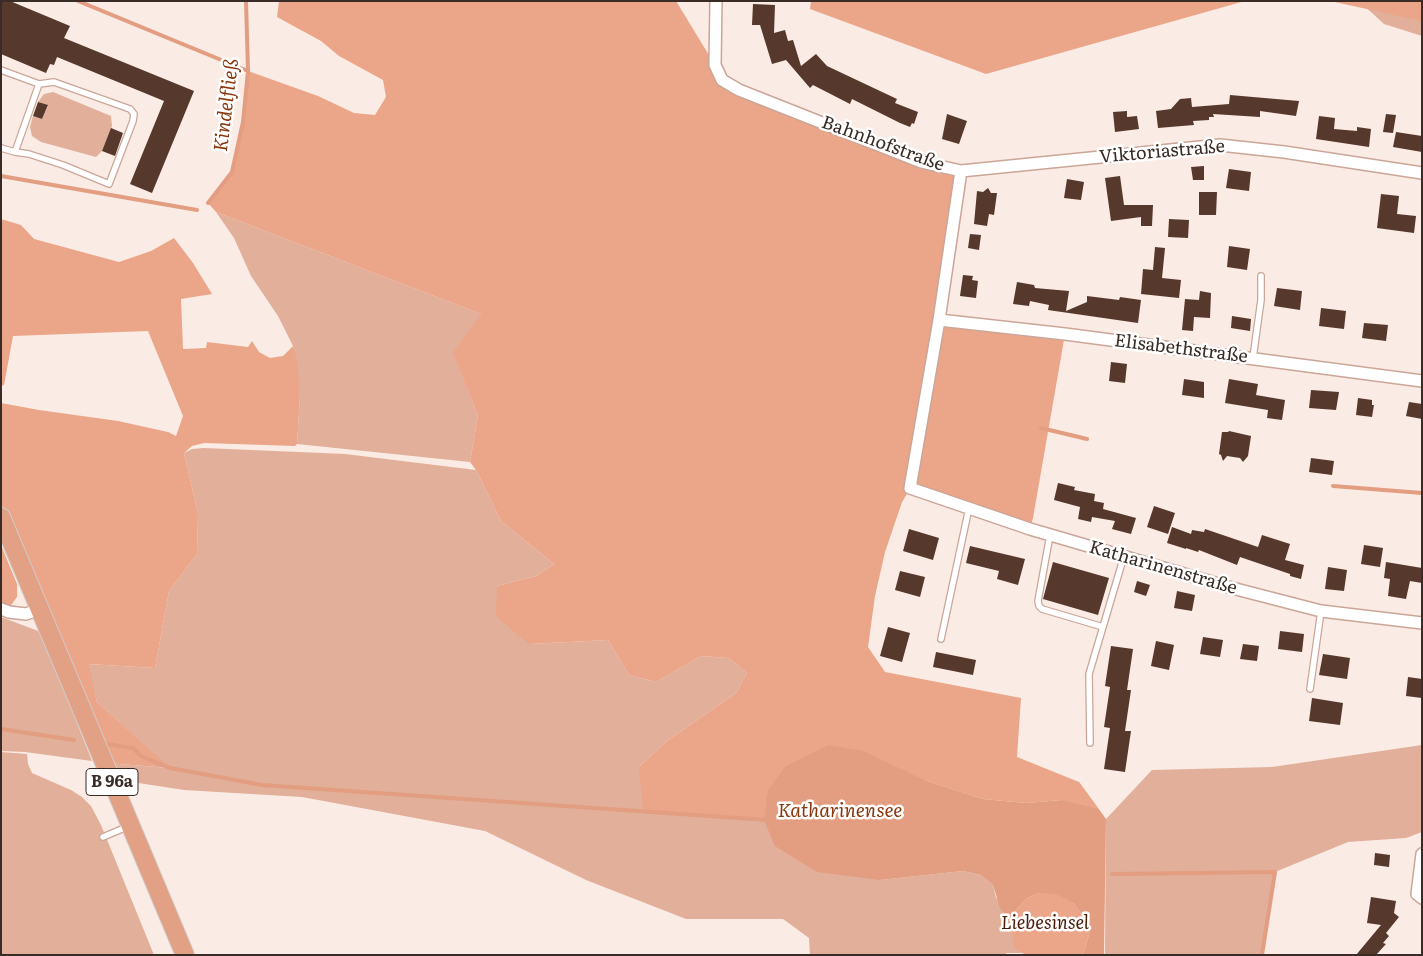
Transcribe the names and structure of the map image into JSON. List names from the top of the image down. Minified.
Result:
{"streets":{"main road":["B 96a"],"street":["Bahnhofstraße","Viktoriastraße","Elisabethstraße","Katharinenstraße"]},"crossings":[["Bahnhofstraße","Viktoriastraße"],["Bahnhofstraße","Elisabethstraße"],["Bahnhofstraße","Katharinenstraße"]],"water":["Kindelfließ","Katharinensee"],"parks":["Liebesinsel"]}
